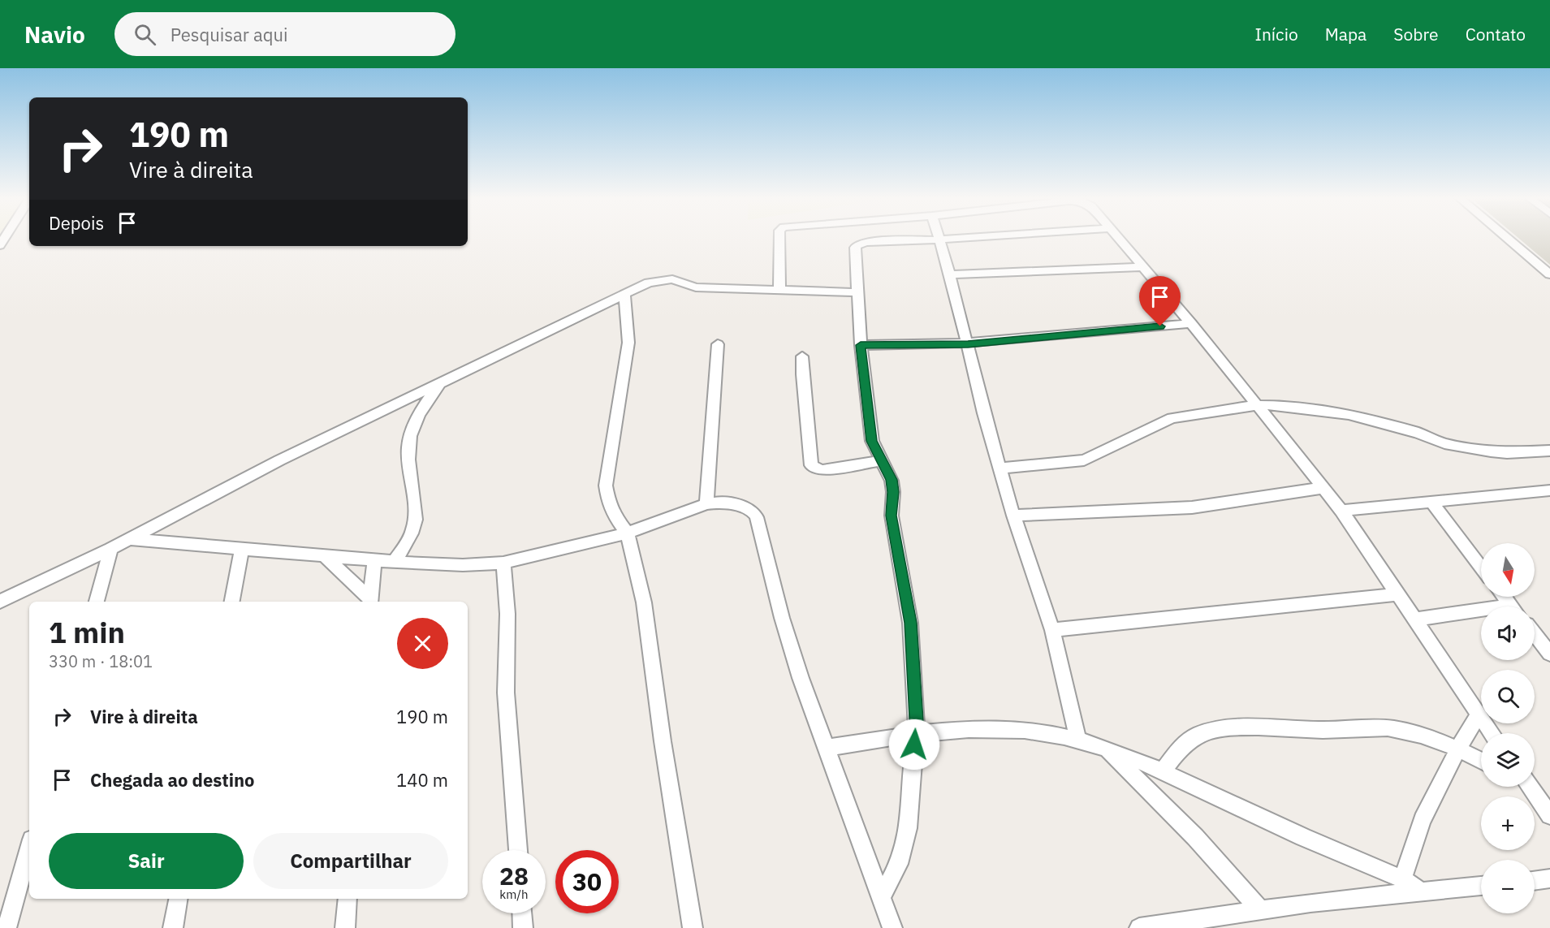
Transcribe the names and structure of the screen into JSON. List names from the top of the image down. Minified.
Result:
{"north":"bottom","page":{"header":"Navio","search":"Pesquisar aqui","nav":["Início","Mapa","Sobre","Contato"],"turn":["190 m","Vire à direita"],"then":"Depois","map_buttons":["+","−"],"heading":["1 min","330 m · 18:01"],"list":[{"name":"Vire à direita","value":"190 m"},{"name":"Chegada ao destino","value":"140 m"}],"buttons":["Sair","Compartilhar"],"speed":"28 km/h","limit":"30"}}
